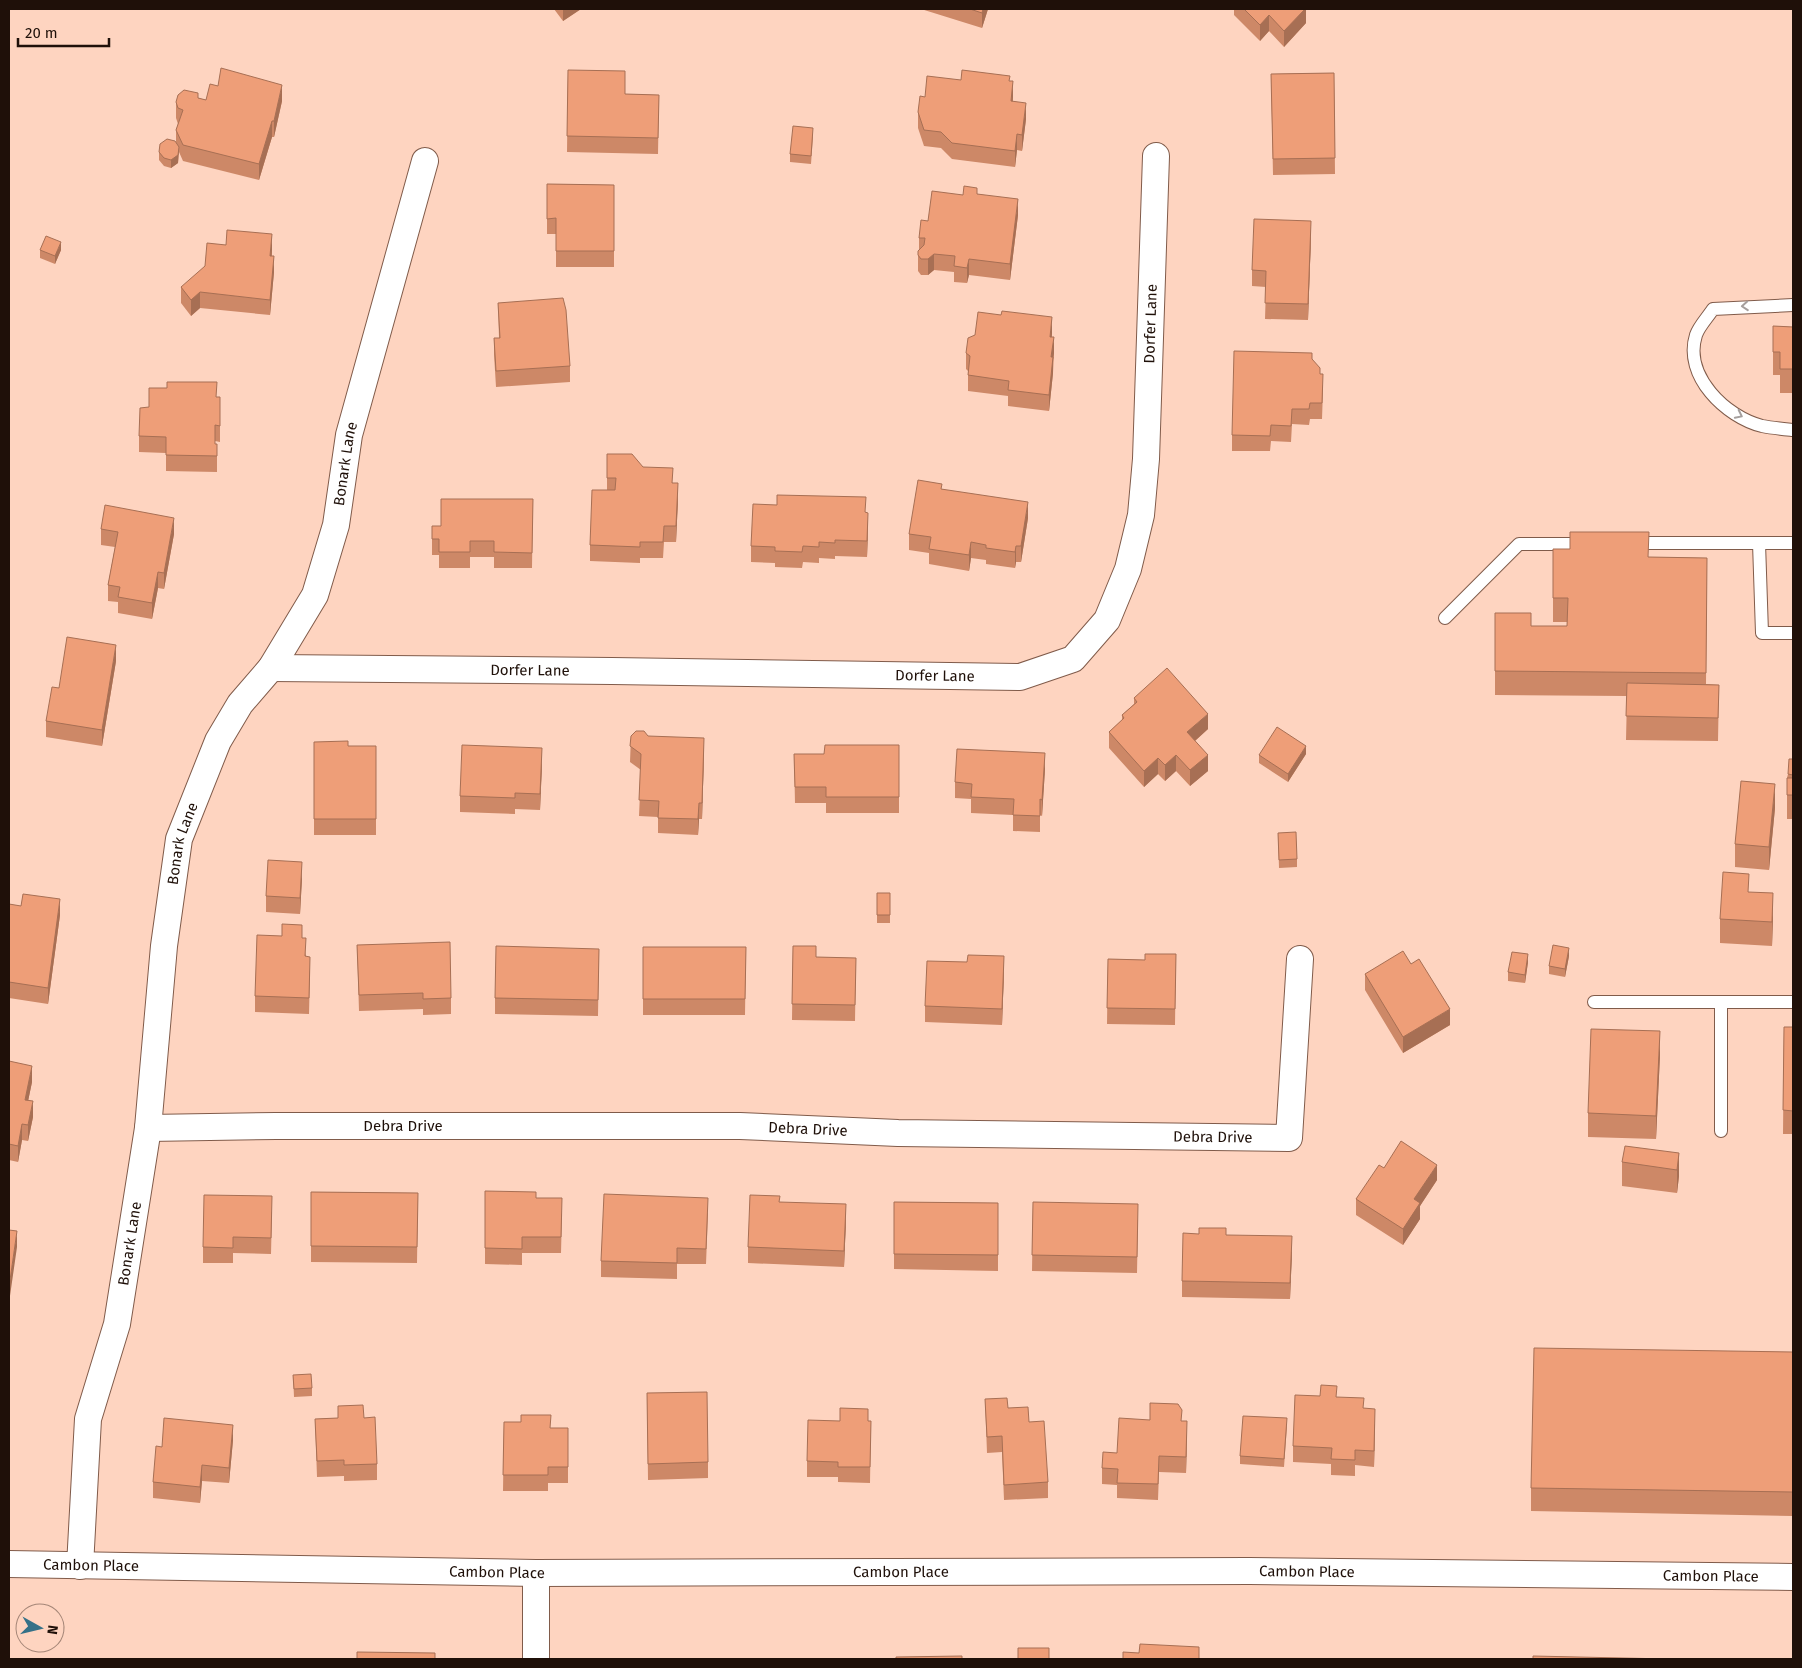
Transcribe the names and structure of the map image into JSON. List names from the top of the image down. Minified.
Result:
{"streets":{"street":["Dorfer Lane","Bonark Lane","Debra Drive","Cambon Place"]},"crossings":[["Dorfer Lane","Bonark Lane"],["Bonark Lane","Debra Drive"],["Bonark Lane","Cambon Place"]],"scale_bar":"20 m","north":"right"}
